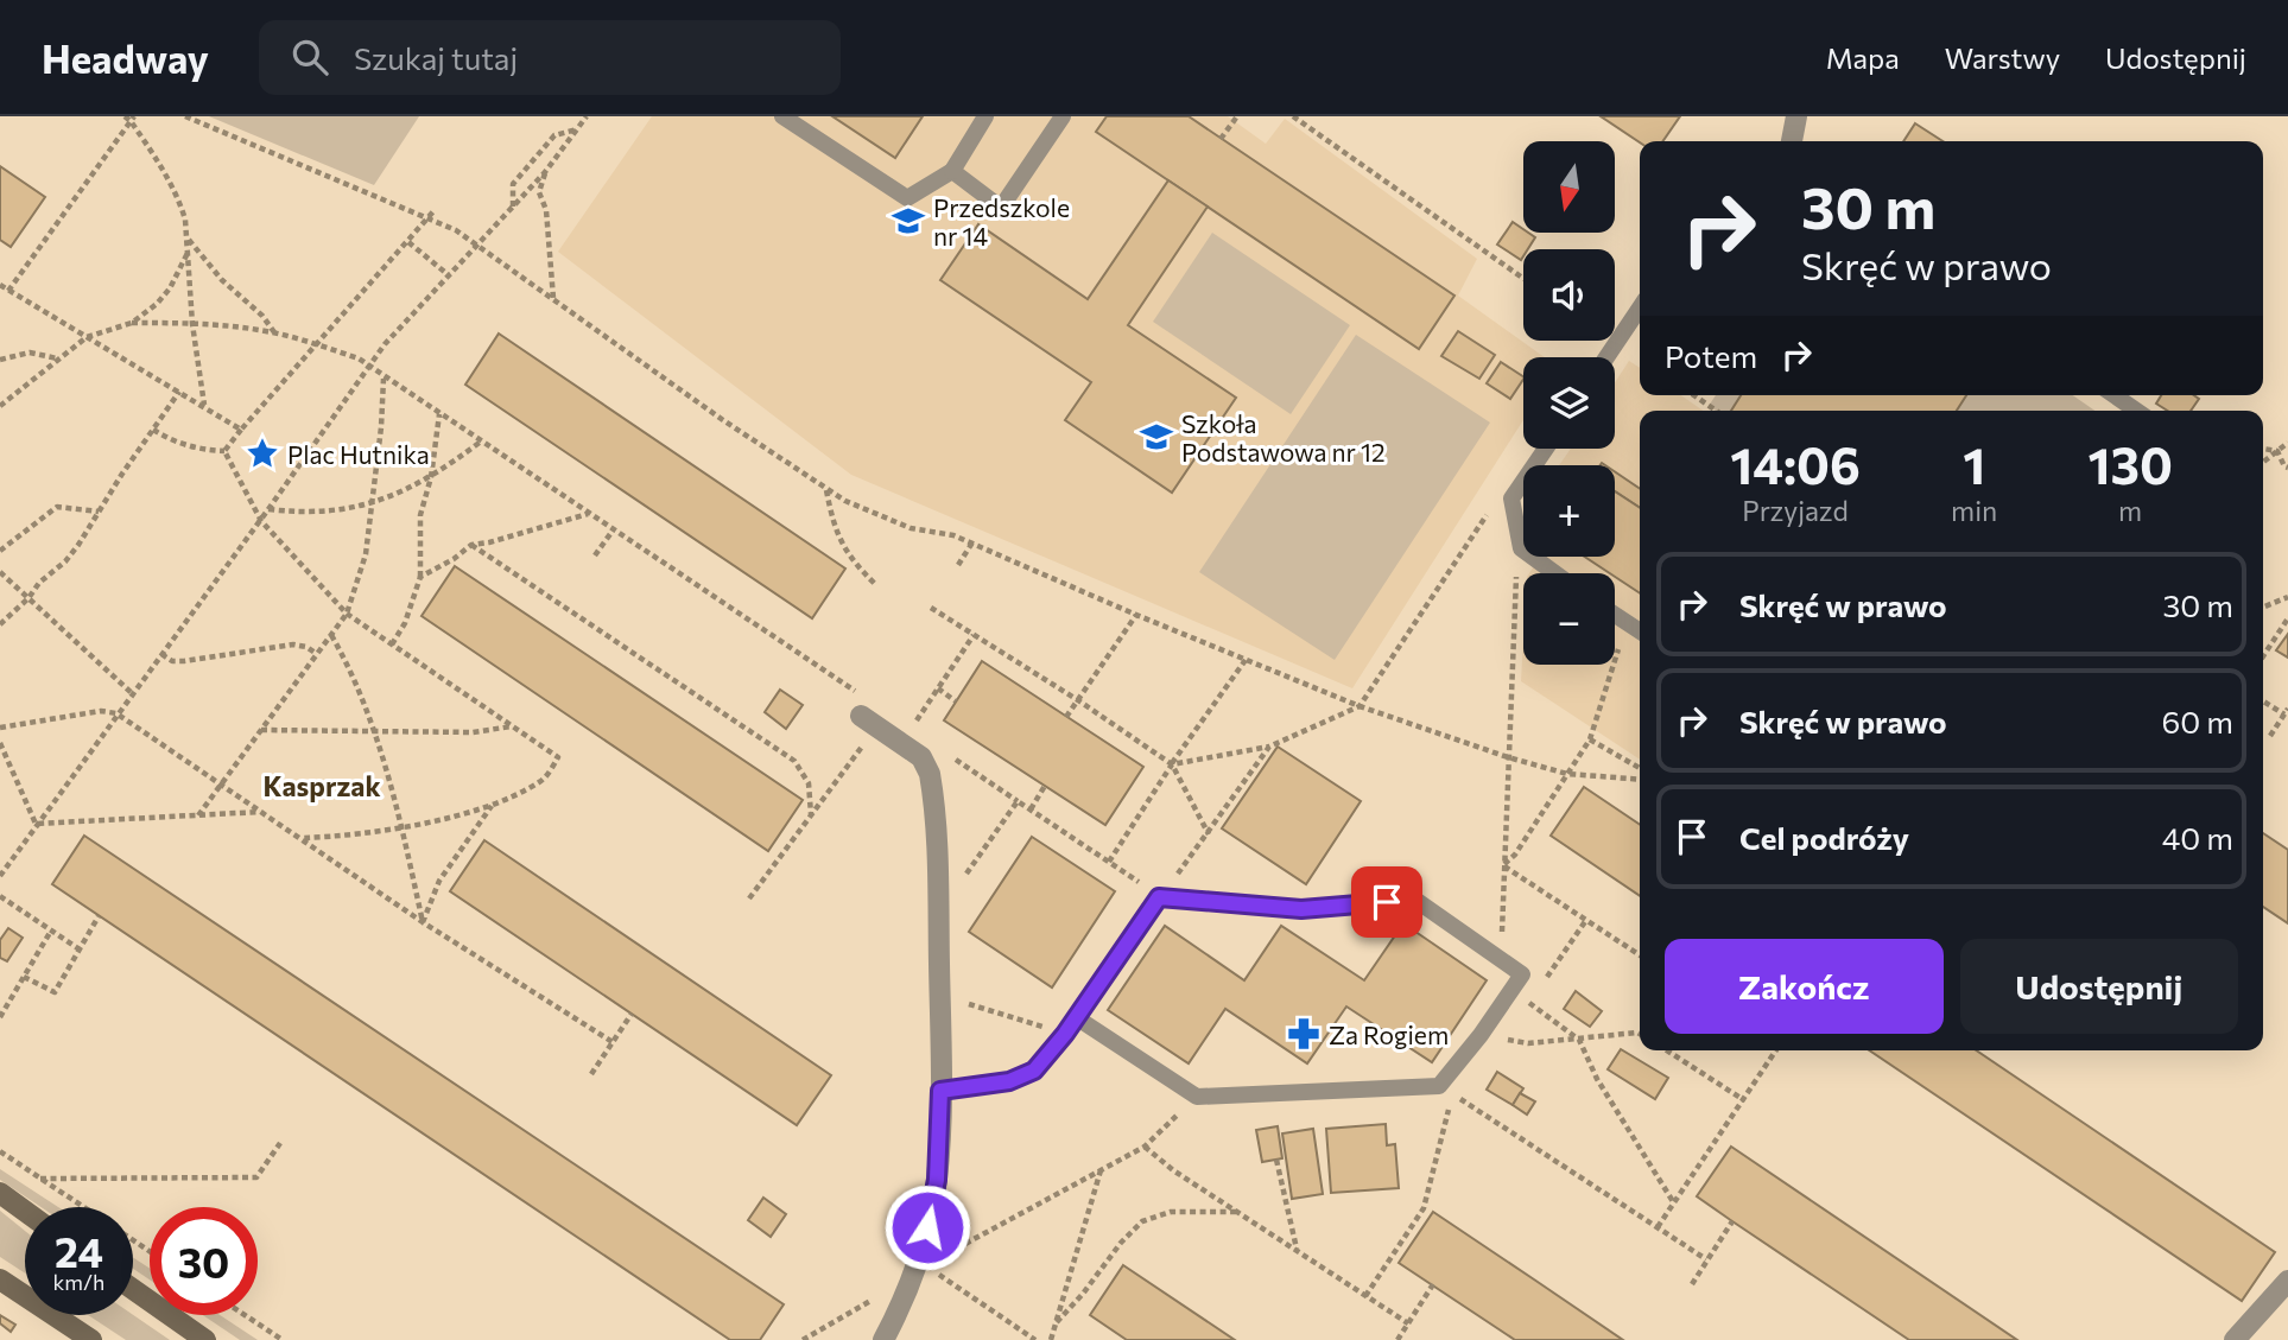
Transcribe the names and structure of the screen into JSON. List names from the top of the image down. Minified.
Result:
{"districts":["Kasprzak"],"places":{"school or university":["Przedszkole nr 14","Szkoła Podstawowa nr 12"],"place":["Plac Hutnika"],"pharmacy":["Za Rogiem"]},"north":"bottom","page":{"header":"Headway","search":"Szukaj tutaj","nav":["Mapa","Warstwy","Udostępnij"],"map_buttons":["+","−"],"turn":["30 m","Skręć w prawo"],"then":"Potem","eta":["14:06","Przyjazd","1","min","130","m"],"list":[{"name":"Skręć w prawo","value":"30 m"},{"name":"Skręć w prawo","value":"60 m"},{"name":"Cel podróży","value":"40 m"}],"buttons":["Zakończ","Udostępnij"],"speed":"24 km/h","limit":"30"}}
